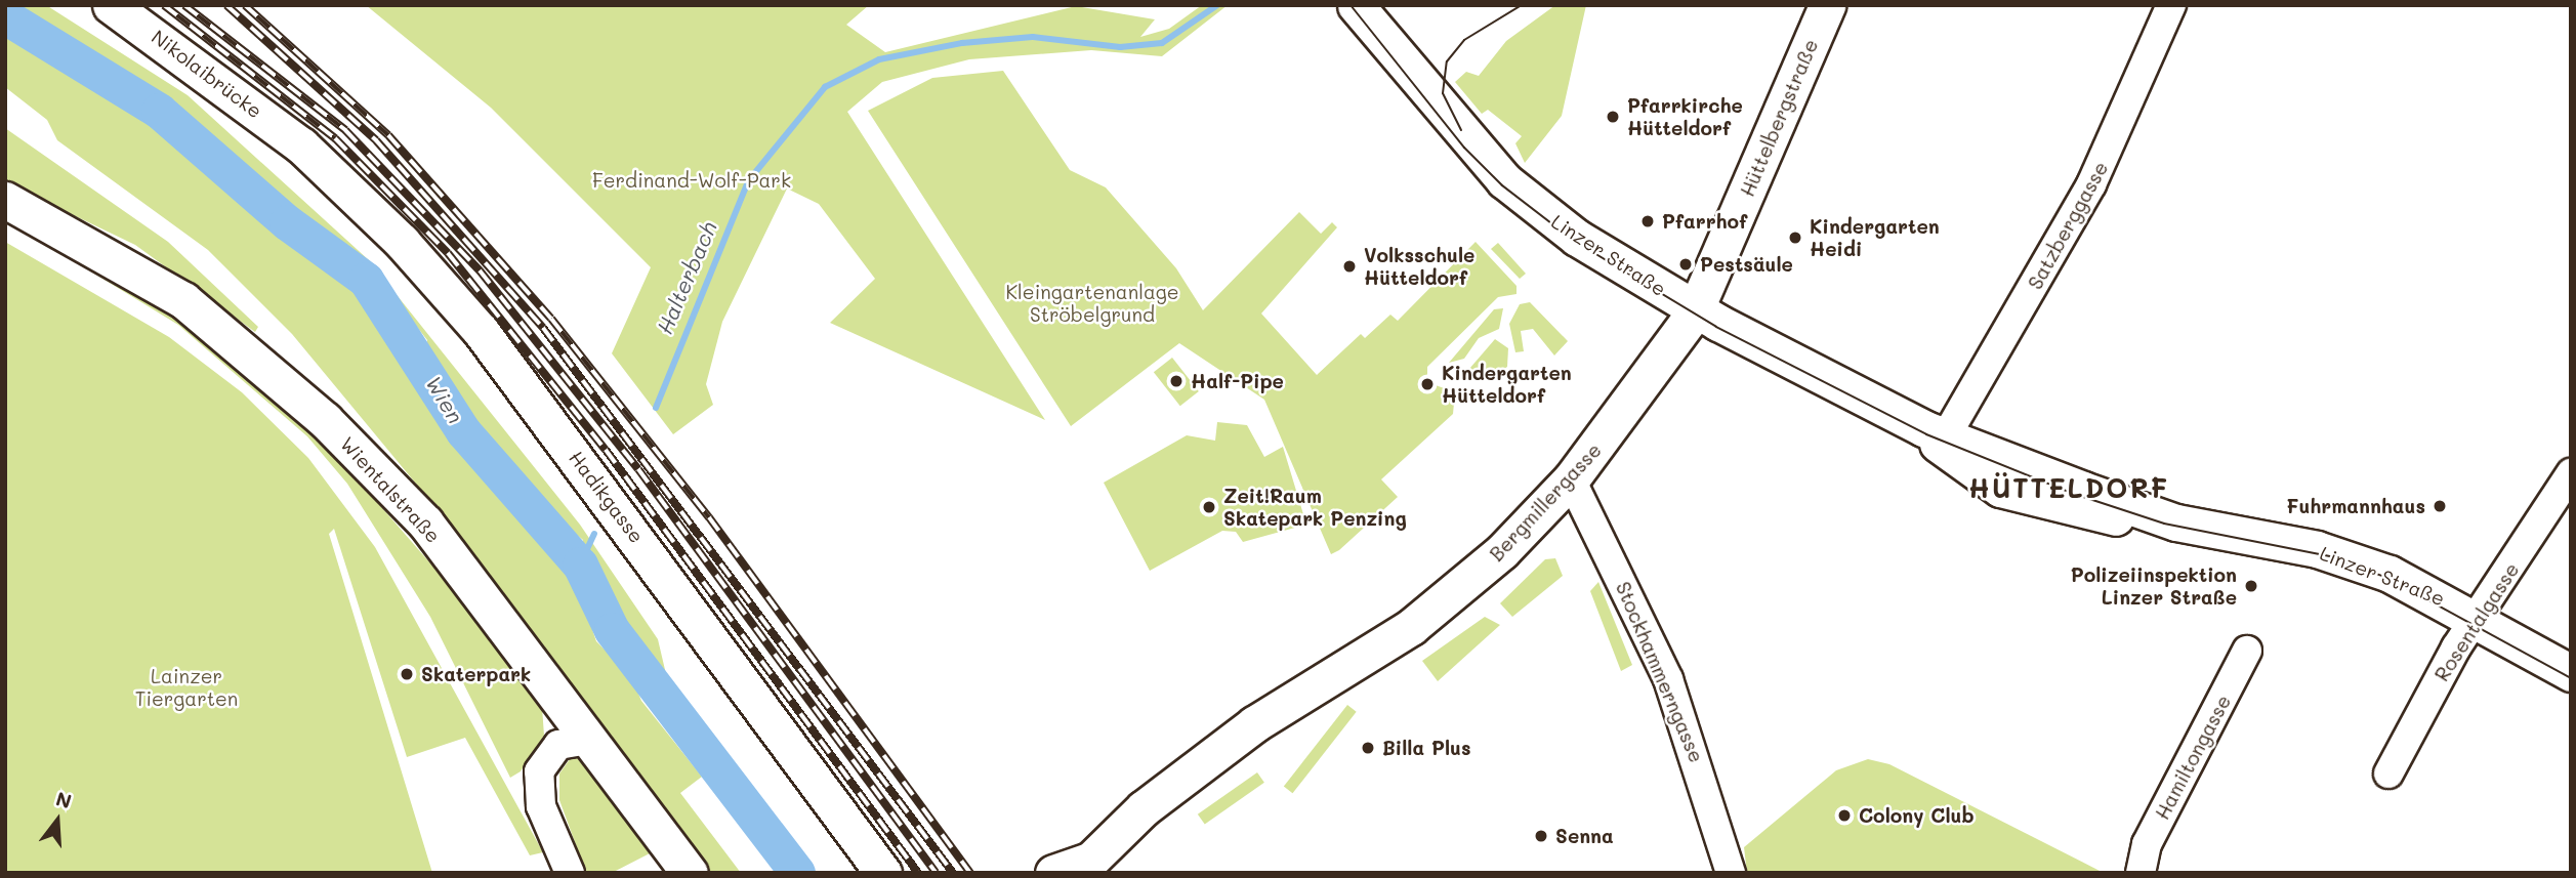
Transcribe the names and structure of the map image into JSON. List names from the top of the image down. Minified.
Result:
{"streets":{"main road":["Nikolaibrücke","Hüttelbergstraße","Linzer Straße","Wientalstraße","Hadikgasse","Bergmillergasse"],"street":["Satzberggasse","Rosentalgasse","Stockhammerngasse","Hamiltongasse"]},"crossings":[["Nikolaibrücke","Hadikgasse"],["Hüttelbergstraße","Linzer Straße"],["Hüttelbergstraße","Bergmillergasse"],["Satzberggasse","Linzer Straße"],["Linzer Straße","Bergmillergasse"],["Linzer Straße","Rosentalgasse"],["Bergmillergasse","Stockhammerngasse"]],"districts":["HÜTTELDORF"],"water":["Halterbach","Wien"],"parks":["Ferdinand-Wolf-Park","Kleingartenanlage Ströbelgrund","Lainzer Tiergarten"],"places":["Pfarrkirche Hütteldorf","Pfarrhof","Kindergarten Heidi","Pestsäule","Volksschule Hütteldorf","Half-Pipe","Kindergarten Hütteldorf","Fuhrmannhaus","Zeit!Raum Skatepark Penzing","Polizeiinspektion Linzer Straße","Skaterpark","Billa Plus","Colony Club","Senna"],"north":"top"}
